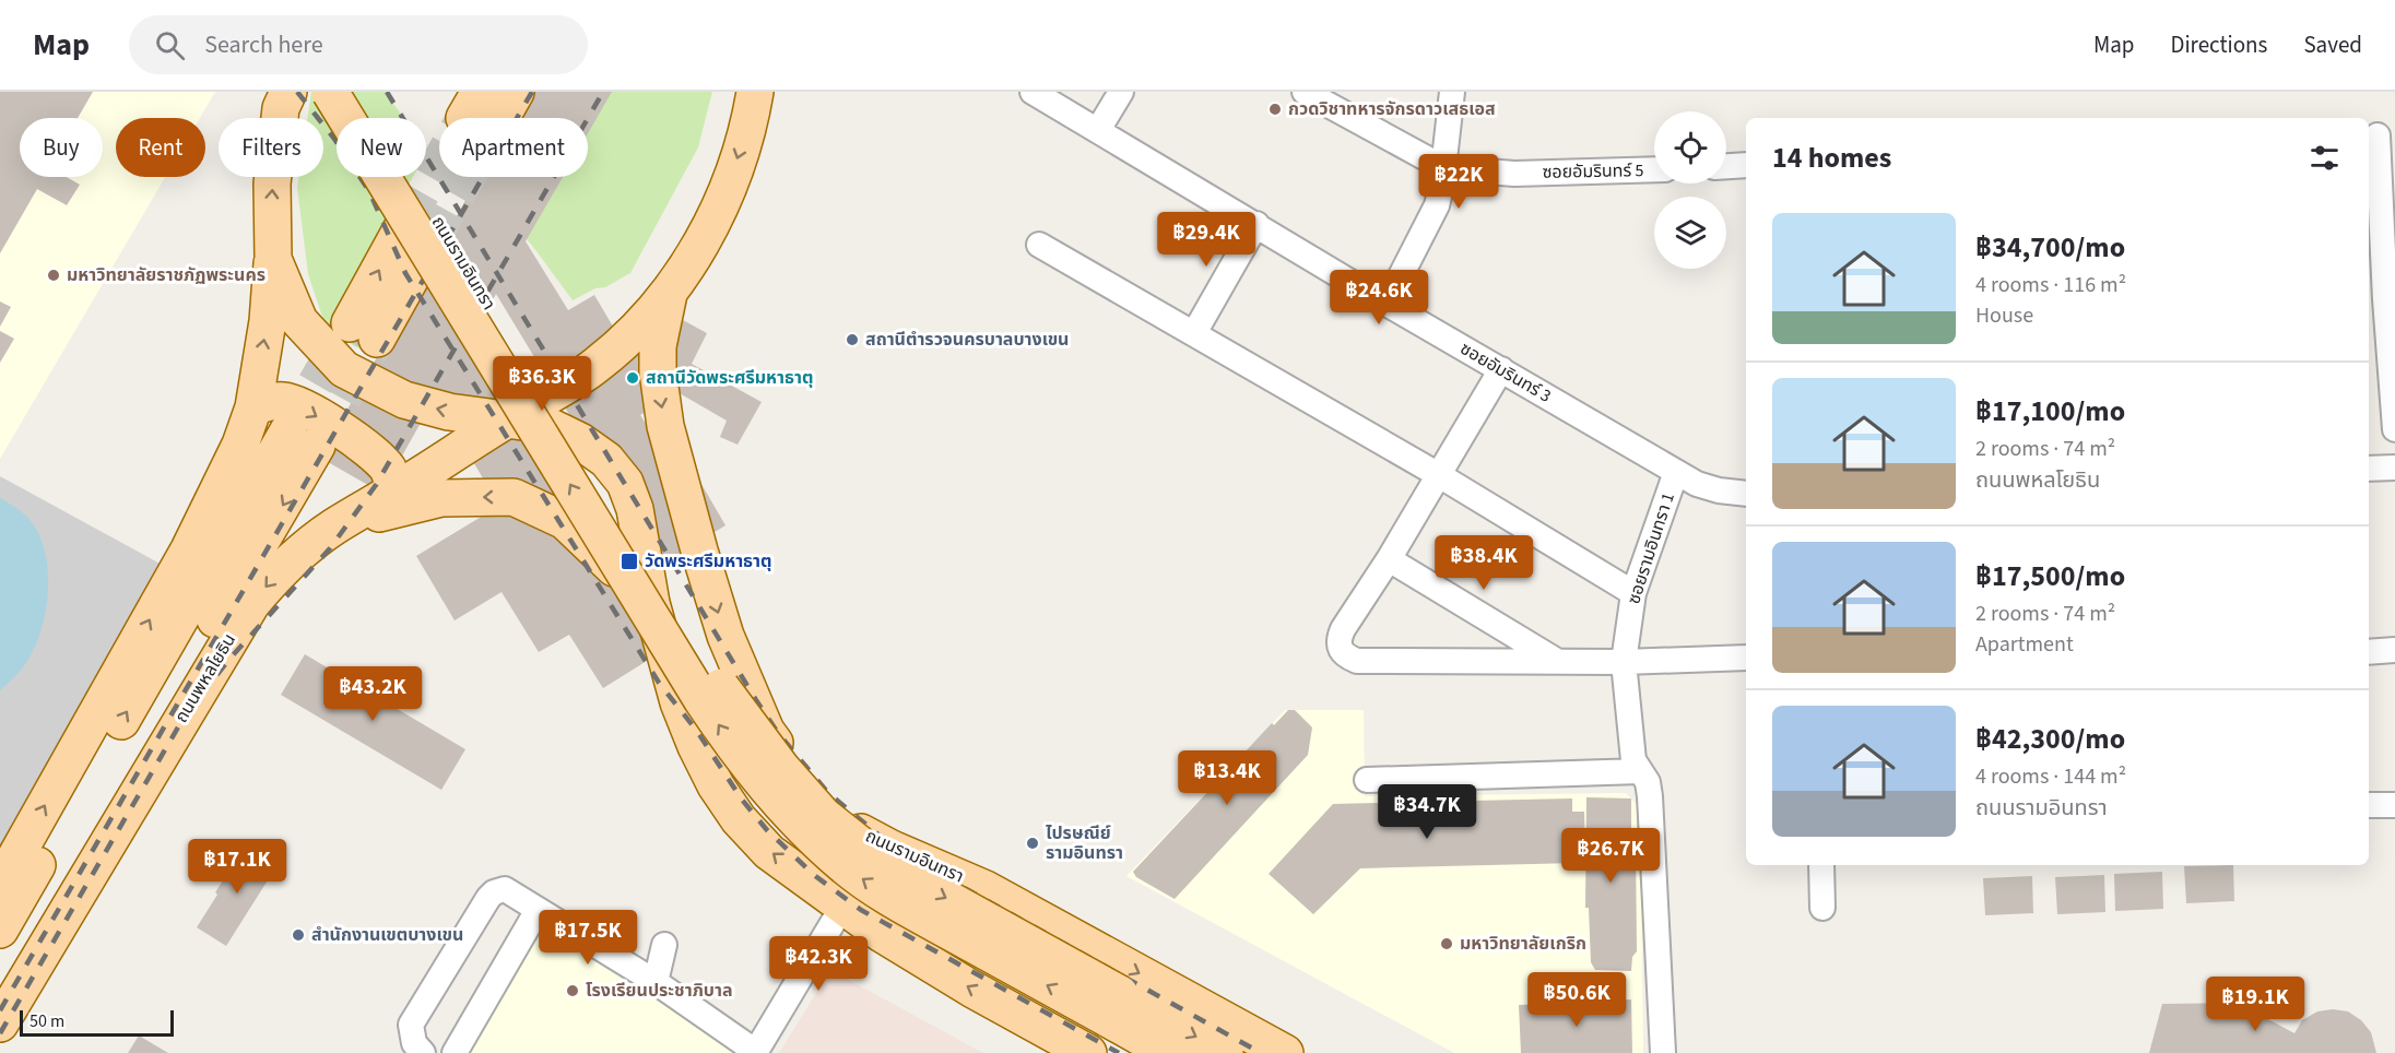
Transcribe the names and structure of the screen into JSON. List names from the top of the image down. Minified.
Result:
{"streets":{"main road":["ถนนรามอินทรา","ถนนพหลโยธิน"],"street":["ซอยอัมรินทร์ 5","ซอยอัมรินทร์ 3","ซอยรามอินทรา 1"]},"crossings":[["ถนนรามอินทรา","ถนนพหลโยธิน"],["ซอยอัมรินทร์ 3","ซอยรามอินทรา 1"]],"places":{"other":["กวดวิชาทหารจักรดาวเสธเอส","มหาวิทยาลัยราชภัฏพระนคร","สถานีตำรวจนครบาลบางเขน","สถานีวัดพระศรีมหาธาตุ","ไปรษณีย์ รามอินทรา","สำนักงานเขตบางเขน","มหาวิทยาลัยเกริก","โรงเรียนประชาภิบาล"],"transit":["วัดพระศรีมหาธาตุ"]},"scale_bar":"50 m","page":{"header":"Map","search":"Search here","nav":["Map","Directions","Saved"],"chip":["Buy","Rent","Filters","New","Apartment"],"heading":"14 homes","price":["฿22K","฿29.4K","฿24.6K","฿36.3K","฿38.4K","฿43.2K","฿13.4K","฿34.7K","฿26.7K","฿17.1K","฿17.5K","฿42.3K","฿50.6K","฿19.1K"],"list":[{"name":"฿34,700/mo","note":"4 rooms · 116 m² · House"},{"name":"฿17,100/mo","note":"2 rooms · 74 m² · ถนนพหลโยธิน"},{"name":"฿17,500/mo","note":"2 rooms · 74 m² · Apartment"},{"name":"฿42,300/mo","note":"4 rooms · 144 m² · ถนนรามอินทรา"}],"scale":"50 m"}}
